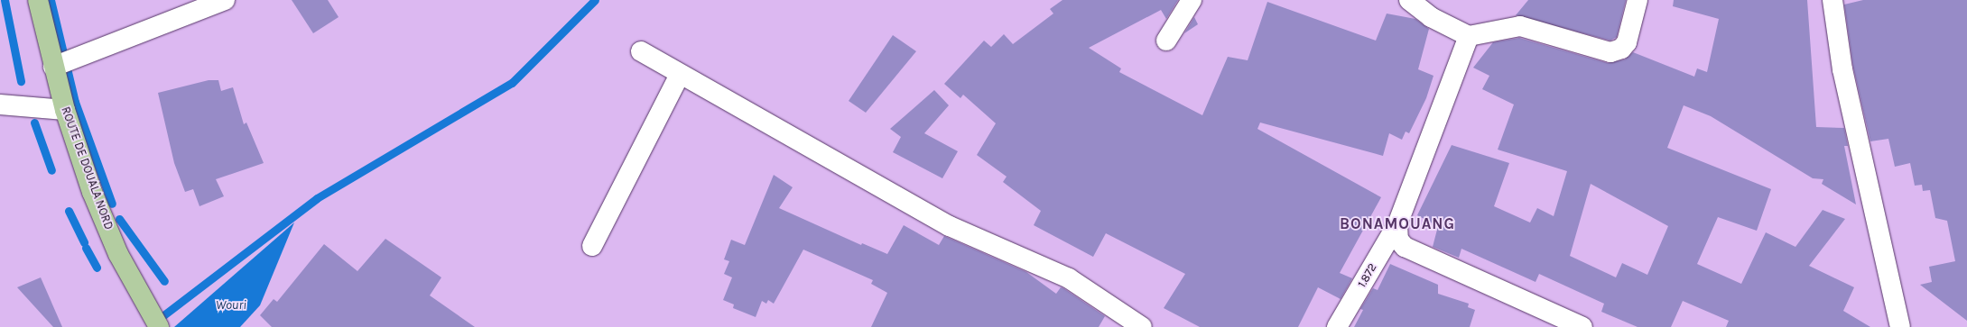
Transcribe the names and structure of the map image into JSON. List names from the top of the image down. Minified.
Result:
{"streets":{"main road":["ROUTE DE DOUALA NORD"],"street":["1.872"]},"districts":["BONAMOUANG"],"water":["Wouri"]}
